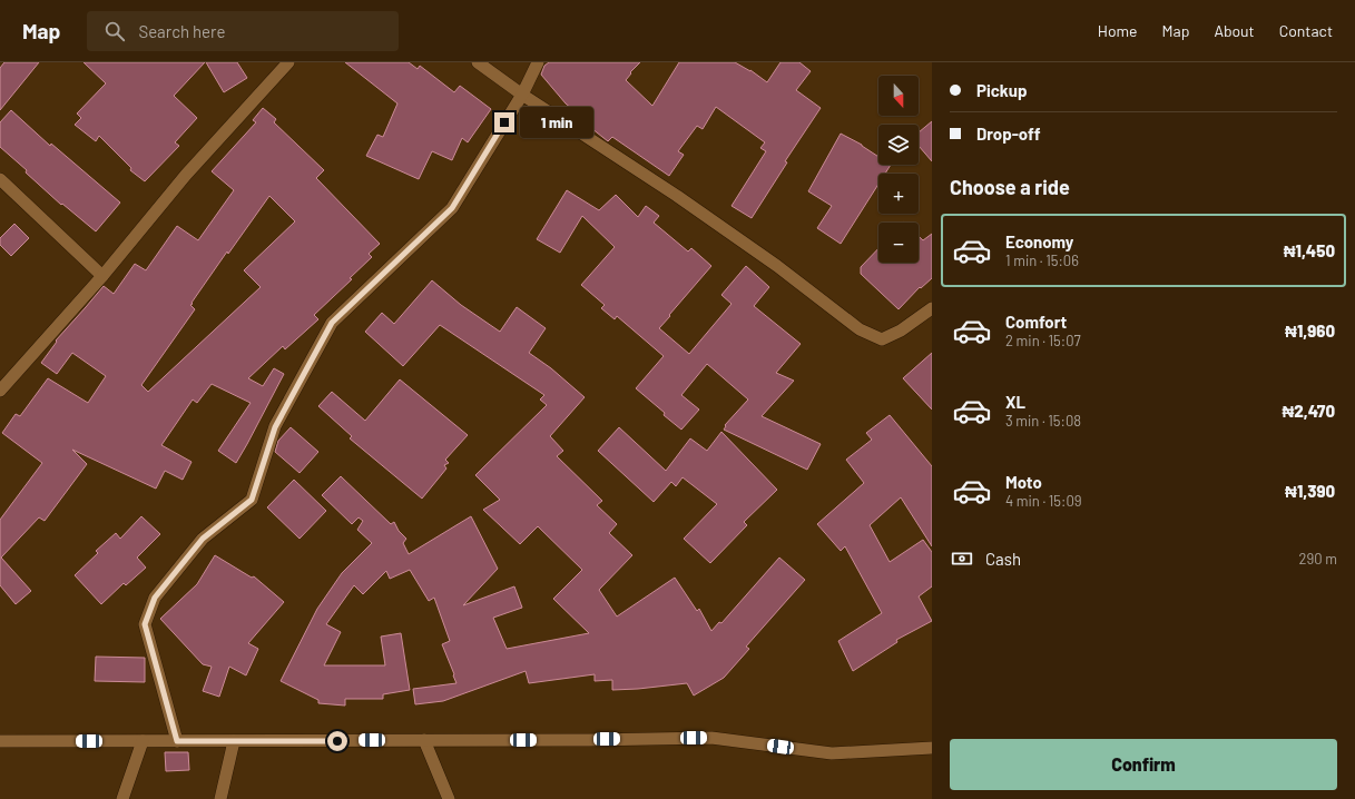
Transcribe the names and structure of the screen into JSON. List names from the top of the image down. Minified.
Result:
{"north":"bottom","page":{"header":"Map","search":"Search here","nav":["Home","Map","About","Contact"],"banner":["Pickup","Drop-off"],"map_buttons":["+","−"],"bubble":"1 min","heading":"Choose a ride","list":[{"name":"Economy","note":"1 min · 15:06","value":"₦1,450"},{"name":"Comfort","note":"2 min · 15:07","value":"₦1,960"},{"name":"XL","note":"3 min · 15:08","value":"₦2,470"},{"name":"Moto","note":"4 min · 15:09","value":"₦1,390"}],"pay":["Cash","290 m"],"buttons":"Confirm"}}
